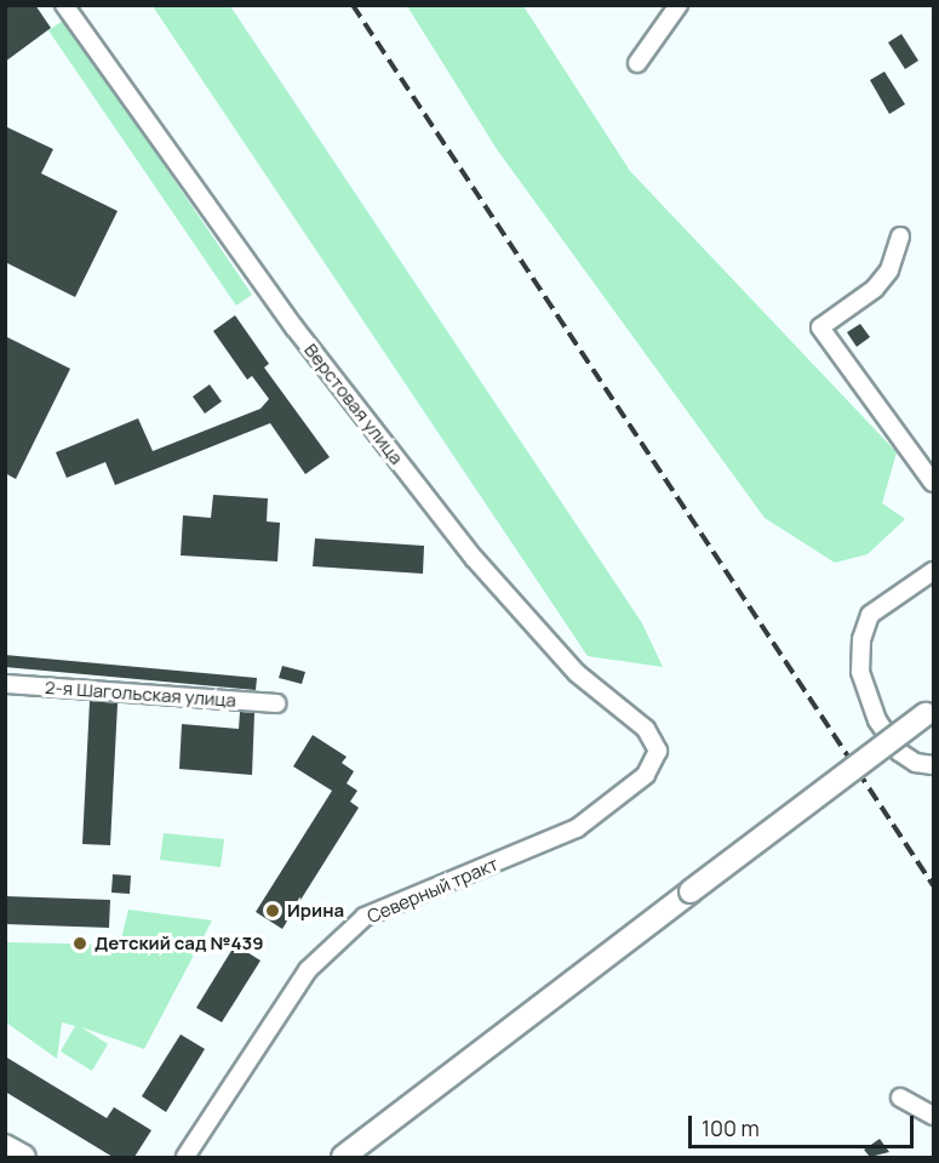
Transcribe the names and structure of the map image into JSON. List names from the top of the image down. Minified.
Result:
{"streets":{"street":["Верстовая улица","2-я Шагольская улица","Северный тракт"]},"crossings":[["Верстовая улица","Северный тракт"]],"places":["Ирина","Детский сад №439"],"scale_bar":"100 m"}
